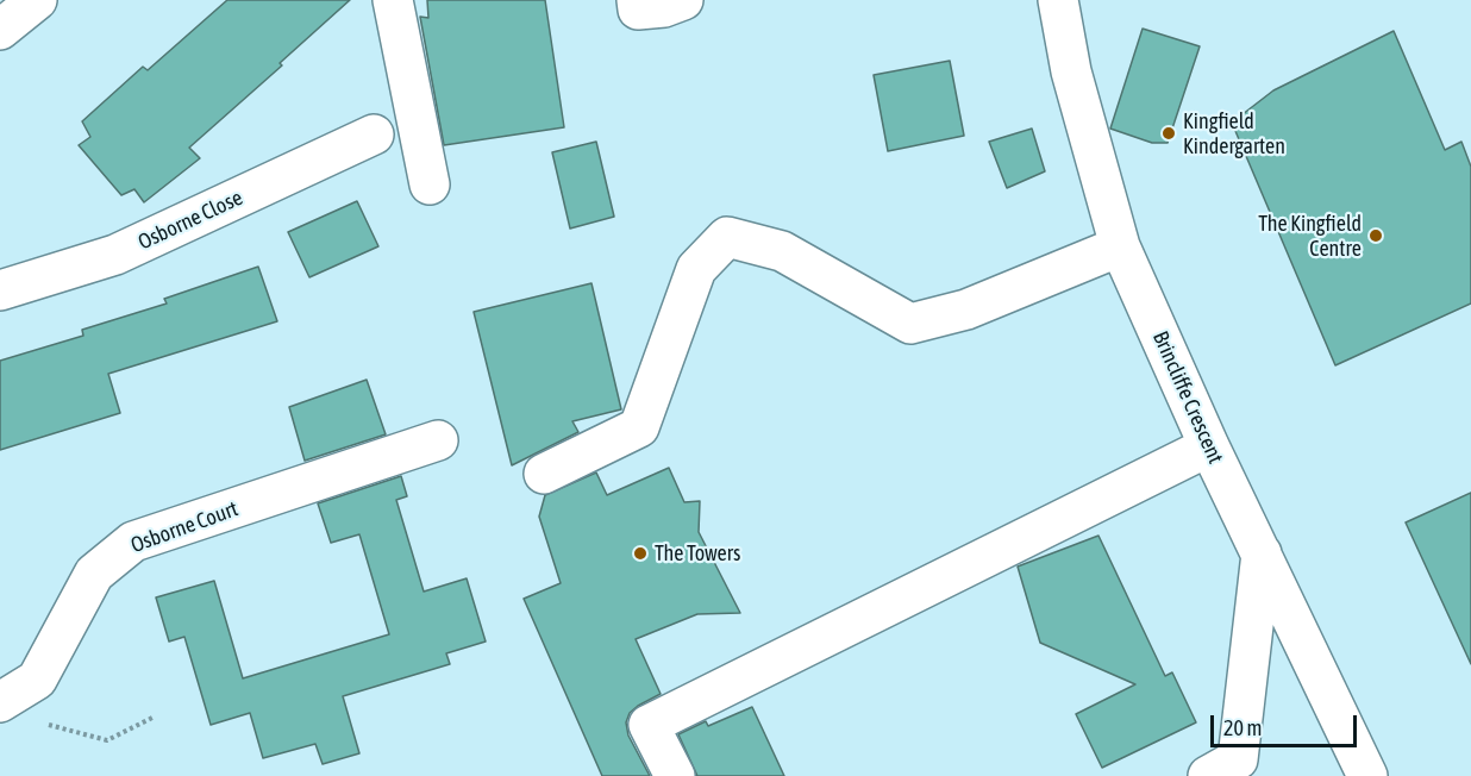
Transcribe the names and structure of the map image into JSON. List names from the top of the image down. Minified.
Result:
{"streets":{"street":["Osborne Close","Brincliffe Crescent","Osborne Court"]},"places":["Kingfield Kindergarten","The Kingfield Centre","The Towers"],"scale_bar":"20 m"}
